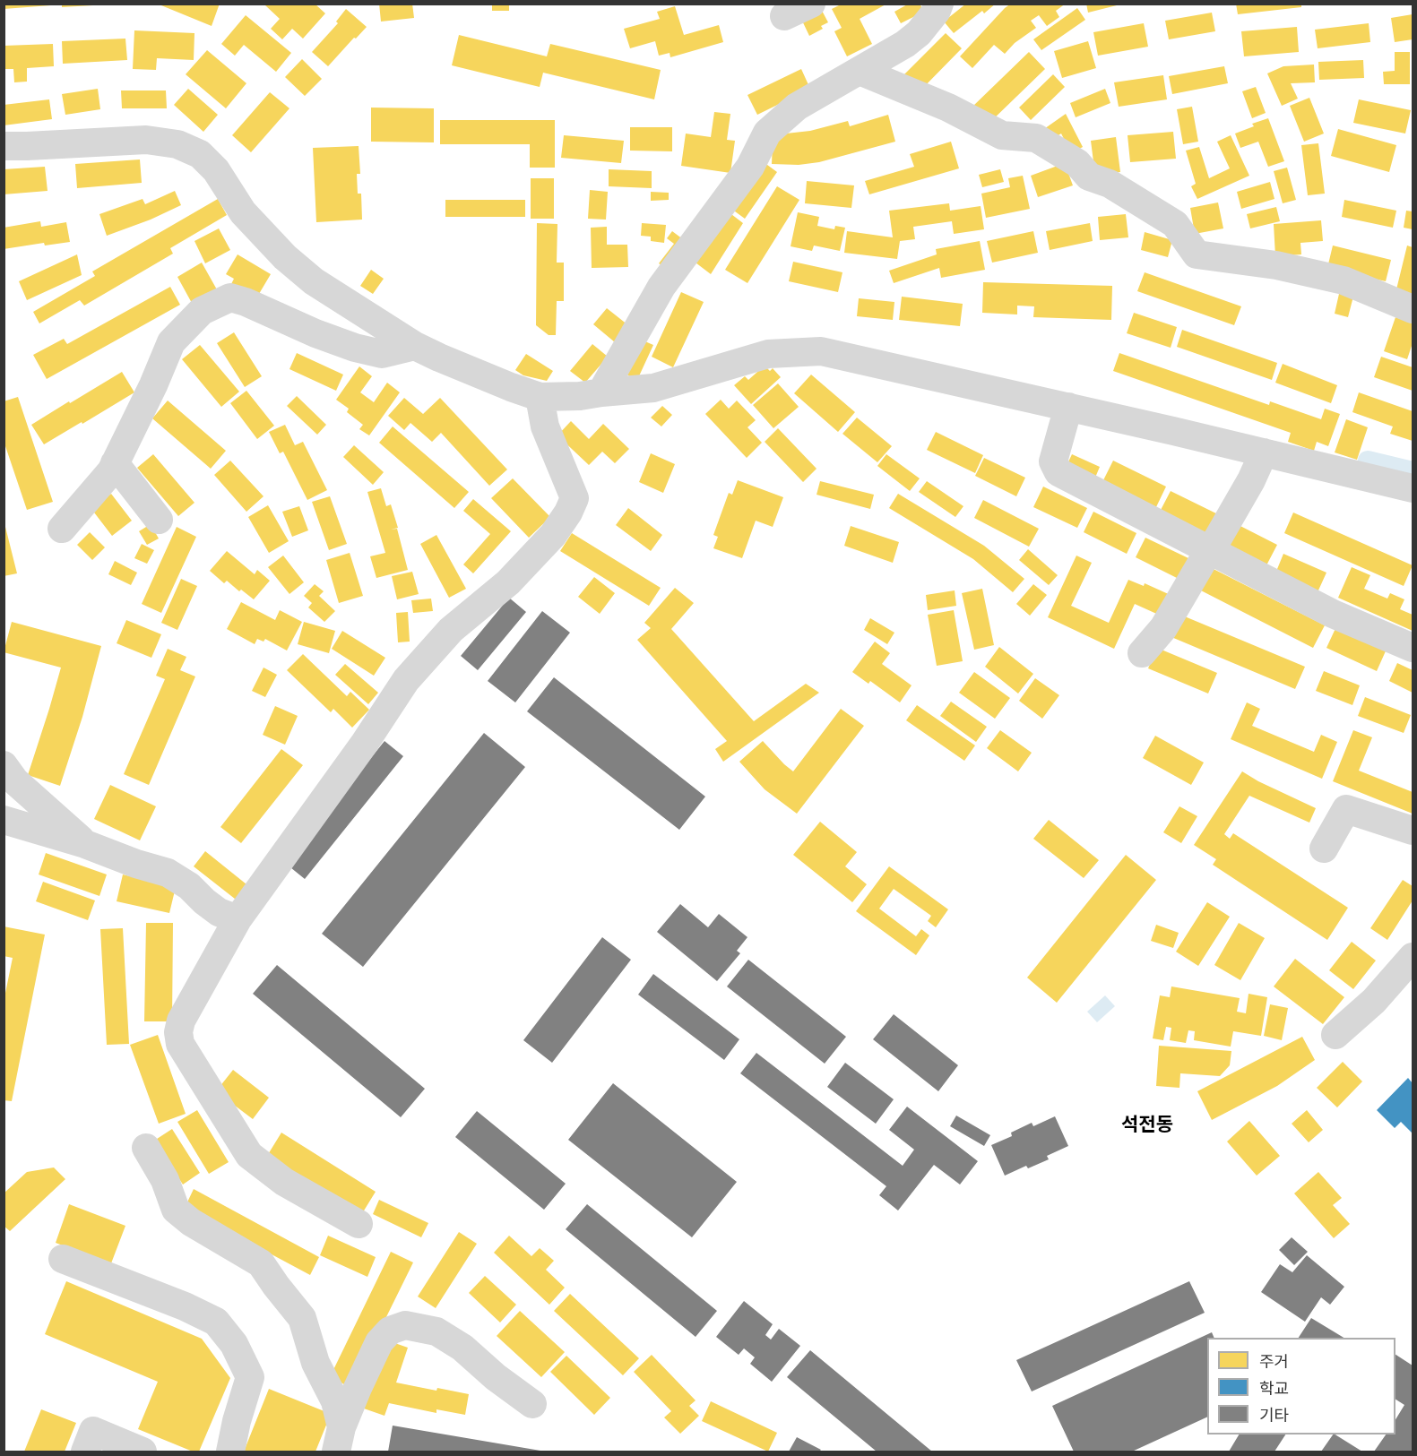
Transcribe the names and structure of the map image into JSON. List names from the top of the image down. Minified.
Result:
{"districts":["석전동"],"legend":["주거","학교","기타"]}
